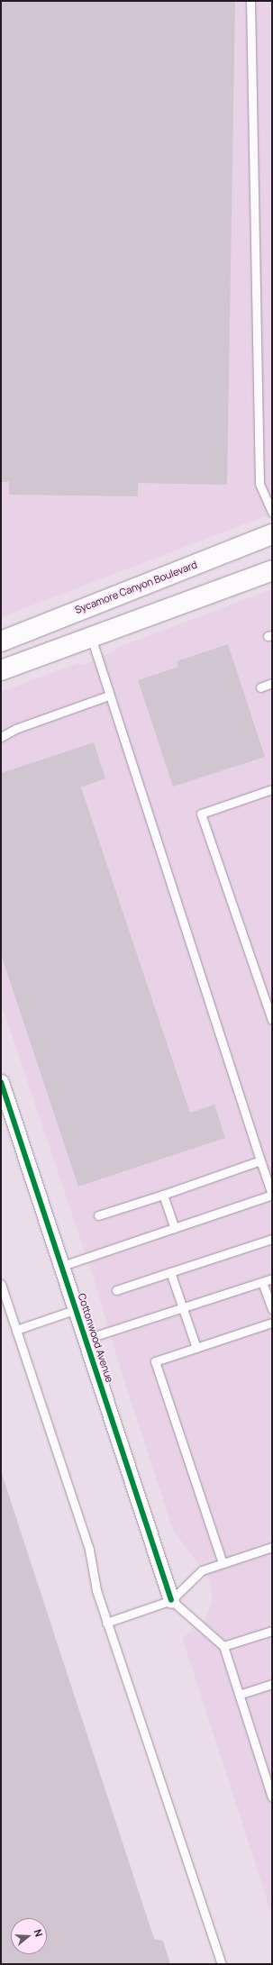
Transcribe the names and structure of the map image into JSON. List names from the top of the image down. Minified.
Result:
{"streets":{"main road":["Sycamore Canyon Boulevard"],"street":["Cottonwood Avenue"]},"north":"right"}
